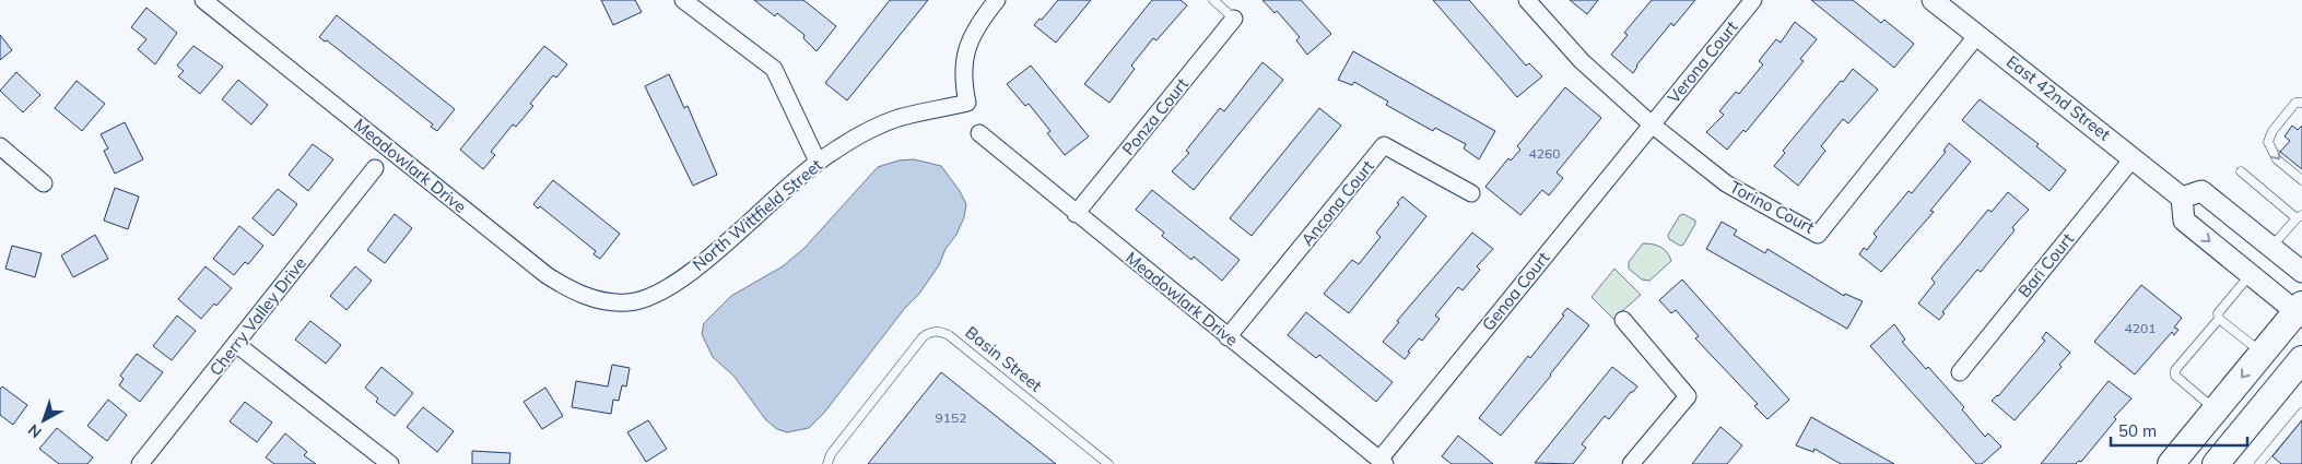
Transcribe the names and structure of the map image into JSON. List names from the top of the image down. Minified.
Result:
{"streets":{"street":["Verona Court","East 42nd Street","Ponza Court","Meadowlark Drive","Ancona Court","Torino Court","North Wittfield Street","Bari Court","Genoa Court","Cherry Valley Drive"],"lane":["Basin Street"]},"crossings":[["Verona Court","Torino Court"],["Verona Court","Genoa Court"],["East 42nd Street","Torino Court"],["East 42nd Street","Bari Court"],["Ponza Court","Meadowlark Drive"],["Meadowlark Drive","Ancona Court"],["Meadowlark Drive","North Wittfield Street"],["Meadowlark Drive","Genoa Court"],["Torino Court","Genoa Court"]],"house_numbers":["4260","4201","9152"],"scale_bar":"50 m","north":"bottom left"}
